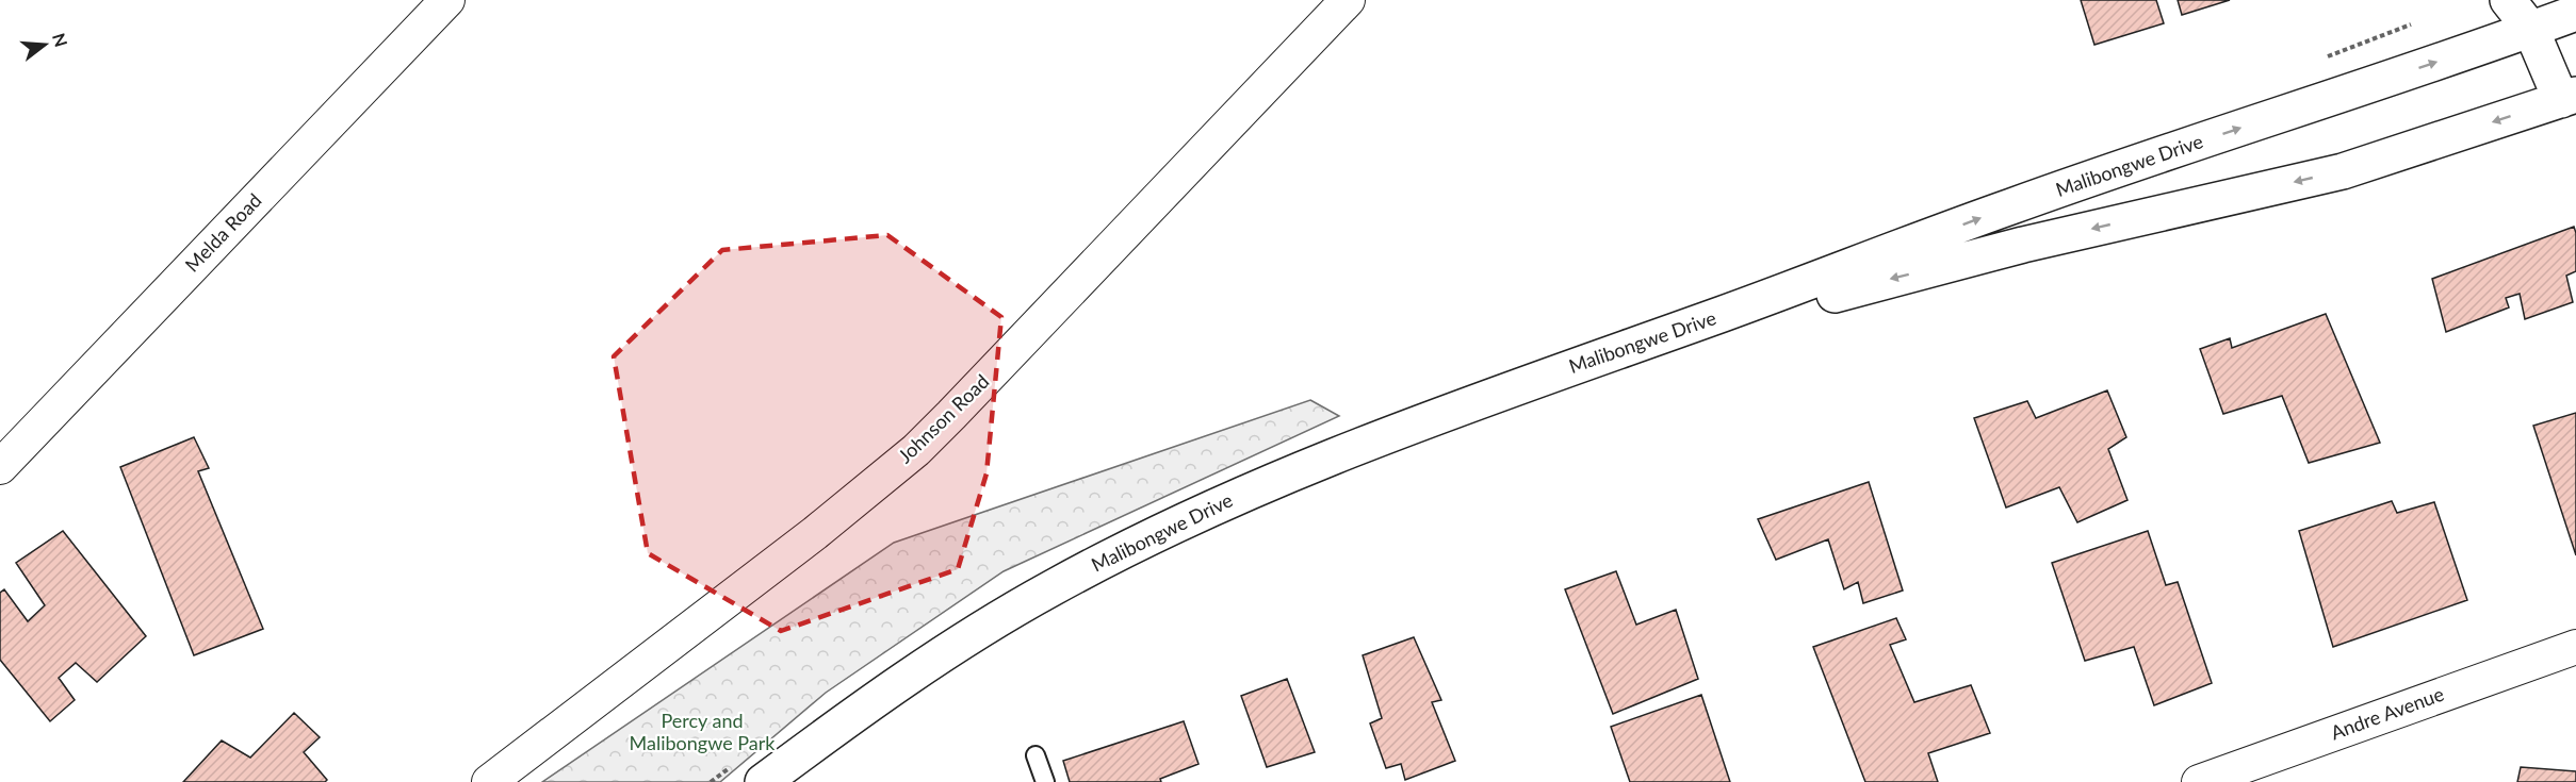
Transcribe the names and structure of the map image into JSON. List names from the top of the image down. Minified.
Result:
{"streets":{"main road":["Malibongwe Drive"],"street":["Melda Road","Johnson Road","Andre Avenue"]},"parks":["Percy and Malibongwe Park"],"north":"right"}
